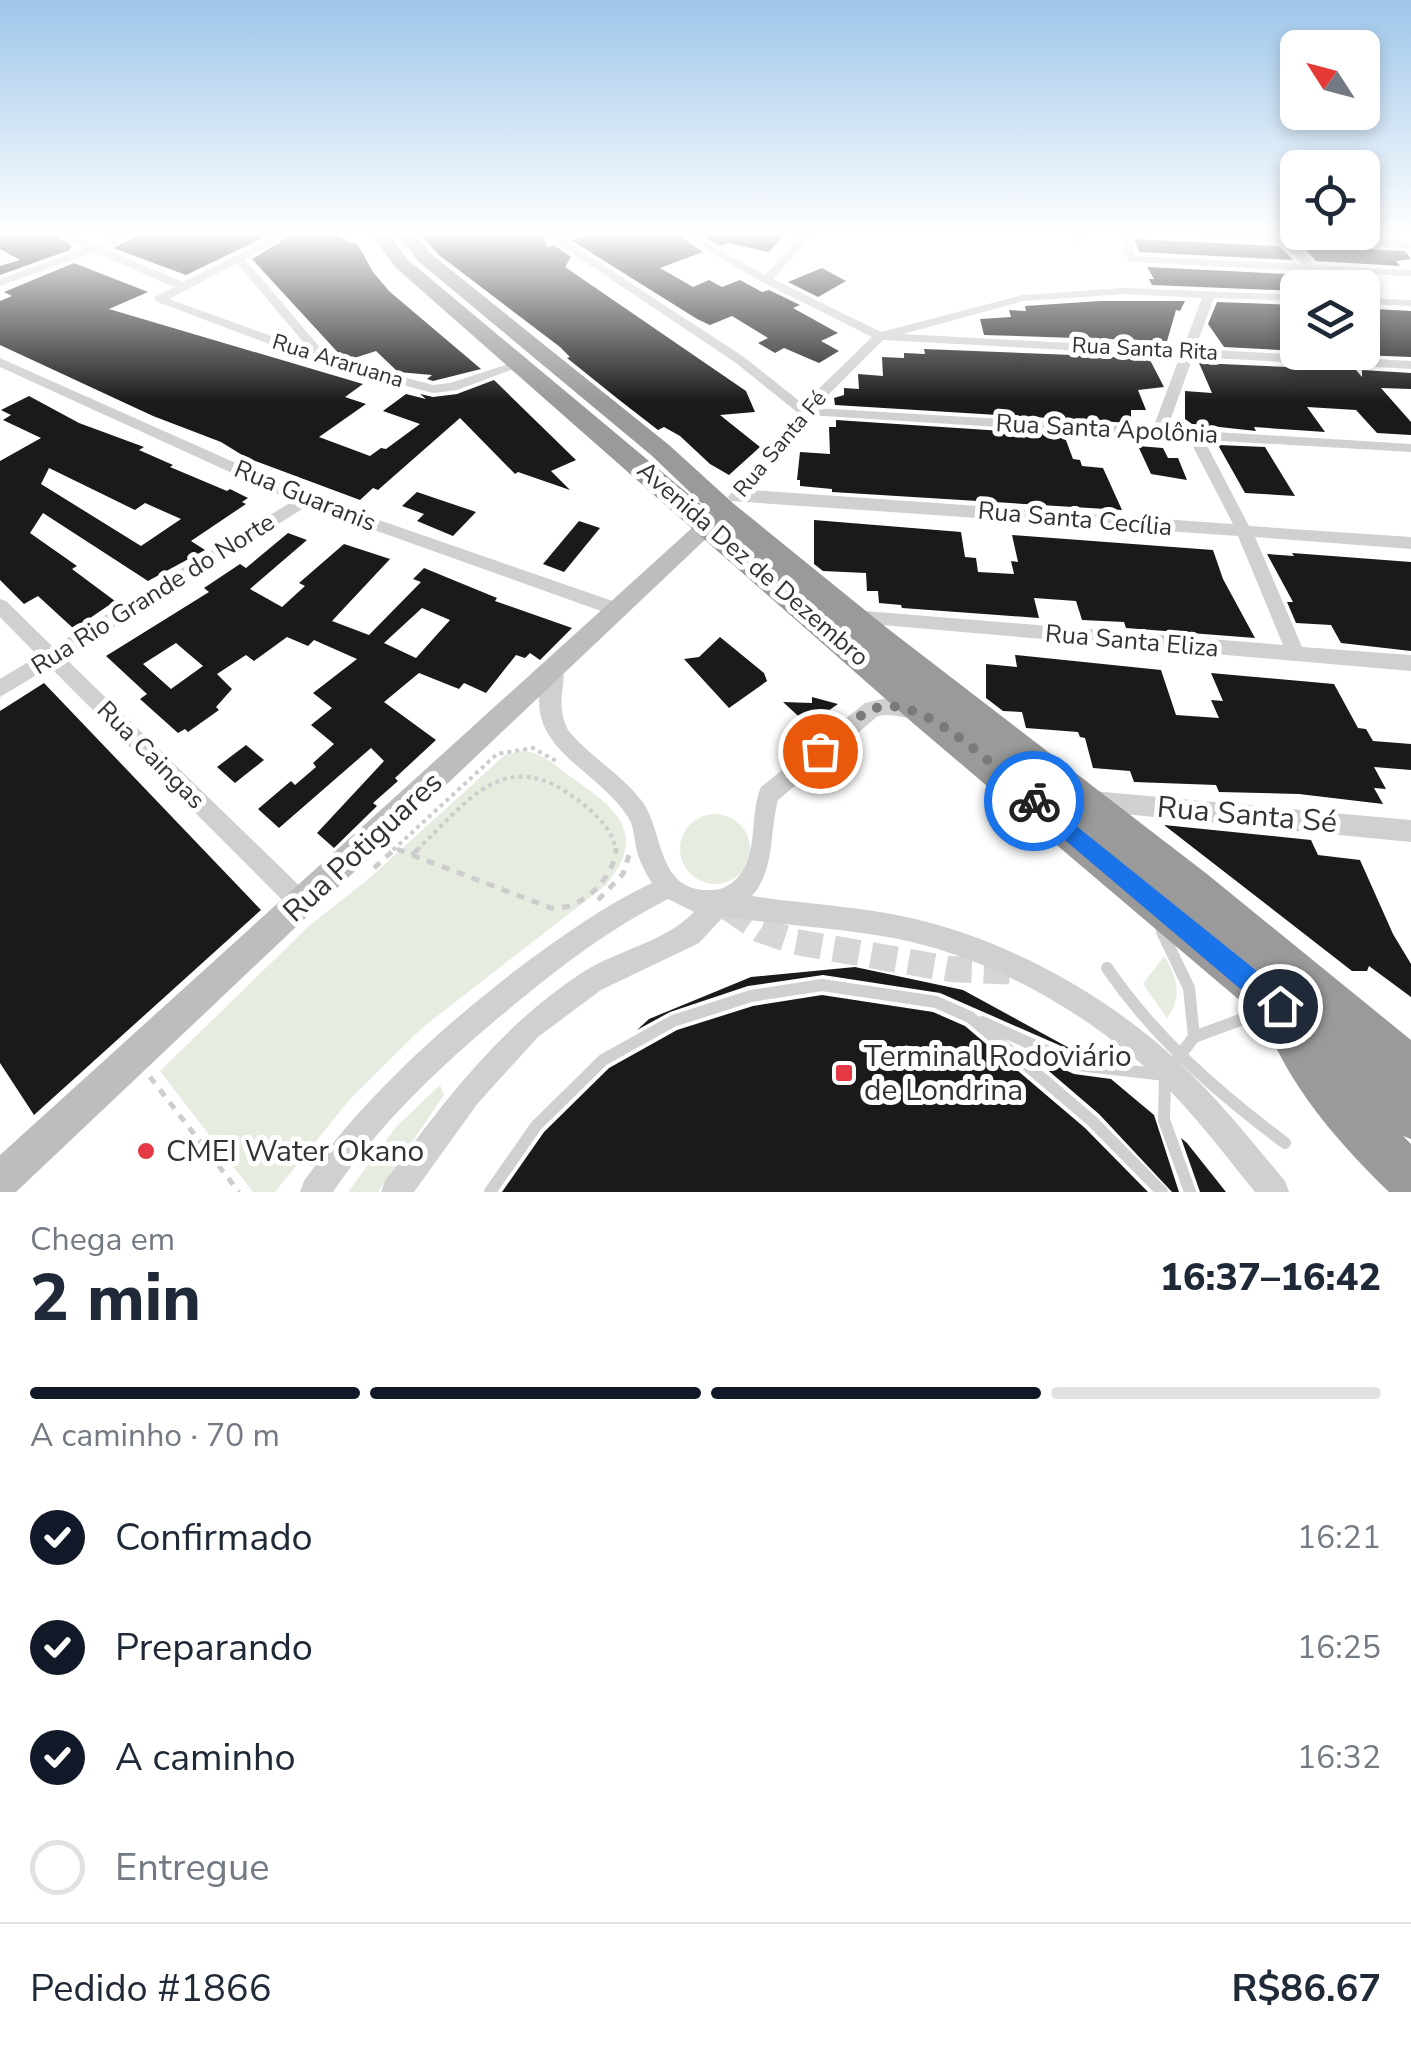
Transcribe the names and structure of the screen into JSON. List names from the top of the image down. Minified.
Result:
{"streets":{"highway":["Avenida Dez de Dezembro"],"street":["Rua Santa Rita","Rua Araruana","Rua Santa Apolônia","Rua Santa Fé","Rua Guaranis","Rua Santa Cecília","Rua Rio Grande do Norte","Rua Santa Eliza","Rua Caingas","Rua Santa Sé","Rua Potiguares"]},"crossings":[["Rua Santa Rita","Rua Santa Fé"],["Rua Araruana","Avenida Dez de Dezembro"],["Rua Santa Apolônia","Rua Santa Fé"],["Rua Santa Fé","Rua Santa Cecília"],["Rua Santa Fé","Avenida Dez de Dezembro"],["Rua Santa Fé","Rua Potiguares"],["Rua Guaranis","Rua Rio Grande do Norte"],["Rua Guaranis","Rua Potiguares"],["Rua Santa Cecília","Avenida Dez de Dezembro"],["Rua Santa Cecília","Rua Potiguares"],["Avenida Dez de Dezembro","Rua Santa Eliza"],["Avenida Dez de Dezembro","Rua Santa Sé"],["Avenida Dez de Dezembro","Rua Potiguares"],["Rua Rio Grande do Norte","Rua Caingas"],["Rua Caingas","Rua Potiguares"]],"places":{"transit":["Terminal Rodoviário de Londrina"],"other":["CMEI Water Okano"]},"north":"top left","page":{"heading":["2 min","Chega em","16:37–16:42"],"panel":["Pedido #1866","R$86.67"],"bar":"A caminho · 70 m","list":[["Confirmado","16:21"],["Preparando","16:25"],["A caminho","16:32"],"Entregue"]}}
